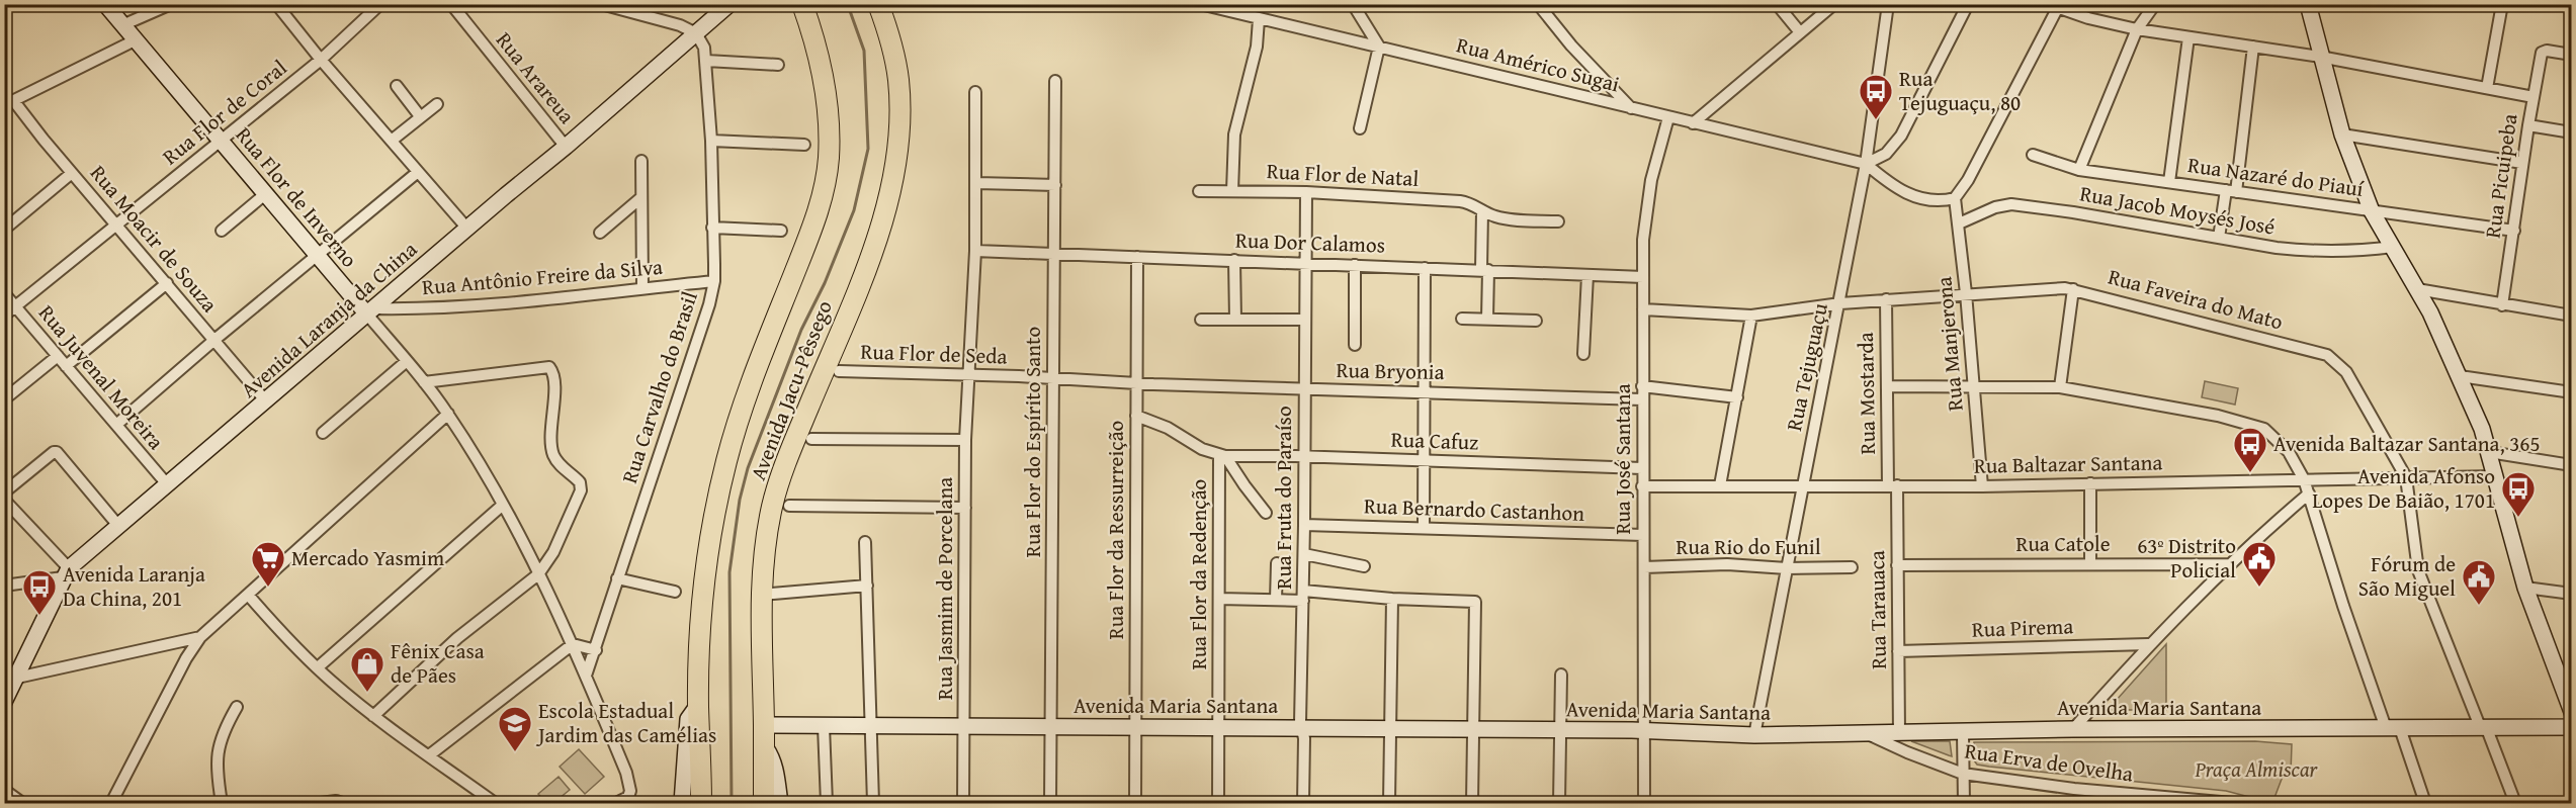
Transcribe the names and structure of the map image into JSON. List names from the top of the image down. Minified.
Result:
{"streets":{"highway":["Avenida Jacu-Pêssego"],"street":["Rua Américo Sugai","Rua Arareua","Rua Flor de Coral","Rua Flor de Natal","Rua Picuipeba","Rua Nazaré do Piauí","Rua Flor de Inverno","Rua Jacob Moysés José","Rua Moacir de Souza","Rua Dor Calamos","Rua Antônio Freire da Silva","Rua Faveira do Mato","Avenida Laranja da China","Rua Manjerona","Rua Flor de Seda","Rua Tejuguaçu","Rua Bryonia","Rua Juvenal Moreira","Rua Carvalho do Brasil","Rua Mostarda","Rua Cafuz","Rua Flor do Espírito Santo","Rua José Santana","Rua Baltazar Santana","Rua Fruta do Paraíso","Rua Bernardo Castanhon","Rua Flor da Ressurreição","Rua Catole","Rua Rio do Funil","Rua Flor da Redenção","Rua Jasmim de Porcelana","Rua Tarauaca","Rua Pirema","Avenida Maria Santana","Rua Erva de Ovelha"]},"crossings":[["Rua Américo Sugai","Rua Tejuguaçu"],["Rua Américo Sugai","Rua José Santana"],["Rua Arareua","Avenida Laranja da China"],["Rua Flor de Coral","Rua Flor de Inverno"],["Rua Flor de Coral","Rua Moacir de Souza"],["Rua Flor de Coral","Rua Juvenal Moreira"],["Rua Flor de Natal","Rua Fruta do Paraíso"],["Rua Picuipeba","Rua Nazaré do Piauí"],["Rua Flor de Inverno","Rua Antônio Freire da Silva"],["Rua Flor de Inverno","Avenida Laranja da China"],["Rua Flor de Inverno","Rua Carvalho do Brasil"],["Rua Jacob Moysés José","Rua Manjerona"],["Rua Moacir de Souza","Avenida Laranja da China"],["Rua Dor Calamos","Rua Flor do Espírito Santo"],["Rua Dor Calamos","Rua José Santana"],["Rua Dor Calamos","Rua Fruta do Paraíso"],["Rua Dor Calamos","Rua Flor da Ressurreição"],["Rua Dor Calamos","Rua Jasmim de Porcelana"],["Rua Antônio Freire da Silva","Avenida Laranja da China"],["Rua Antônio Freire da Silva","Rua Carvalho do Brasil"],["Rua Faveira do Mato","Rua Manjerona"],["Rua Faveira do Mato","Rua Tejuguaçu"],["Rua Faveira do Mato","Rua Mostarda"],["Rua Faveira do Mato","Rua José Santana"],["Rua Faveira do Mato","Rua Baltazar Santana"],["Rua Faveira do Mato","Avenida Maria Santana"],["Avenida Laranja da China","Rua Juvenal Moreira"],["Avenida Laranja da China","Rua Carvalho do Brasil"],["Rua Manjerona","Rua Baltazar Santana"],["Rua Flor de Seda","Rua Bryonia"],["Rua Flor de Seda","Rua Flor do Espírito Santo"],["Rua Flor de Seda","Rua Flor da Ressurreição"],["Rua Flor de Seda","Rua Jasmim de Porcelana"],["Rua Tejuguaçu","Rua Baltazar Santana"],["Rua Tejuguaçu","Rua Rio do Funil"],["Rua Tejuguaçu","Avenida Maria Santana"],["Rua Bryonia","Rua José Santana"],["Rua Bryonia","Rua Fruta do Paraíso"],["Rua Bryonia","Rua Flor da Ressurreição"],["Avenida Jacu-Pêssego","Avenida Maria Santana"],["Rua Mostarda","Rua Baltazar Santana"],["Rua Mostarda","Rua Tarauaca"],["Rua Cafuz","Rua José Santana"],["Rua Cafuz","Rua Fruta do Paraíso"],["Rua Cafuz","Rua Flor da Redenção"],["Rua Flor do Espírito Santo","Avenida Maria Santana"],["Rua José Santana","Rua Baltazar Santana"],["Rua José Santana","Rua Bernardo Castanhon"],["Rua José Santana","Rua Rio do Funil"],["Rua José Santana","Avenida Maria Santana"],["Rua Baltazar Santana","Rua Tarauaca"],["Rua Fruta do Paraíso","Rua Bernardo Castanhon"],["Rua Fruta do Paraíso","Avenida Maria Santana"],["Rua Flor da Ressurreição","Avenida Maria Santana"],["Rua Catole","Rua Tarauaca"],["Rua Flor da Redenção","Avenida Maria Santana"],["Rua Jasmim de Porcelana","Avenida Maria Santana"],["Rua Tarauaca","Rua Pirema"],["Rua Tarauaca","Avenida Maria Santana"],["Avenida Maria Santana","Rua Erva de Ovelha"]],"parks":["Praça Almiscar"],"places":{"bus stop":["Rua Tejuguaçu, 80","Avenida Baltazar Santana, 365","Avenida Afonso Lopes De Baião, 1701","Avenida Laranja Da China, 201"],"supermarket":["Mercado Yasmim"],"public building":["63º Distrito Policial","Fórum de São Miguel"],"shop":["Fênix Casa de Pães"],"school or university":["Escola Estadual Jardim das Camélias"]}}
